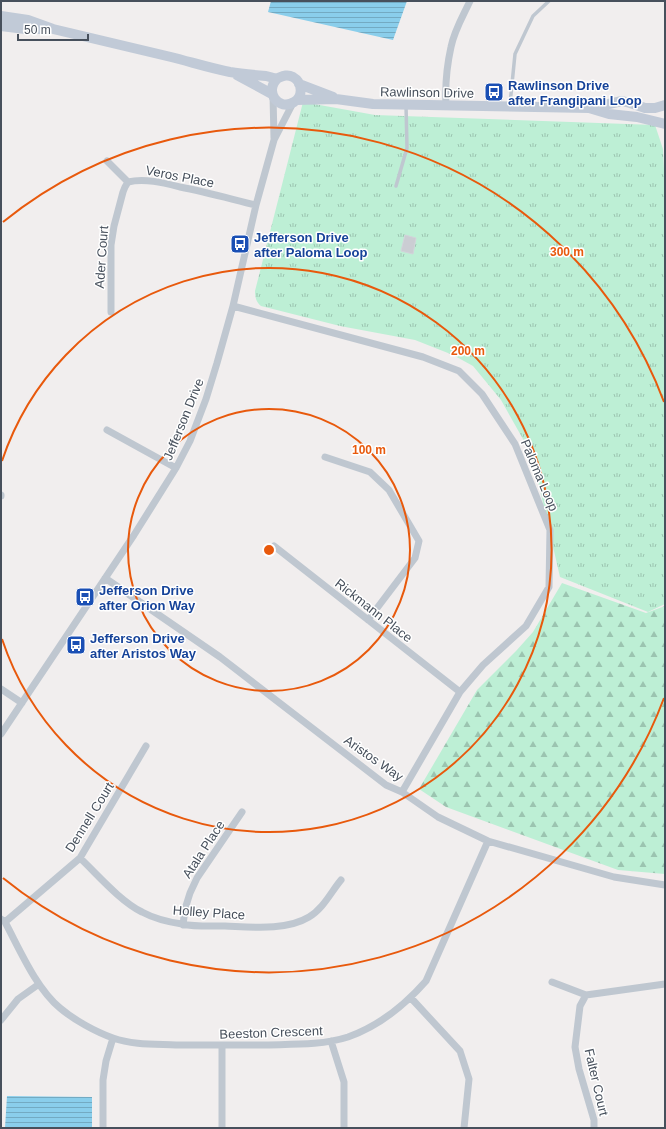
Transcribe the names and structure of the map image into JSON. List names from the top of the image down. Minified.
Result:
{"streets":{"street":["Rawlinson Drive","Veros Place","Ader Court","Jefferson Drive","Paloma Loop","Rickmann Place","Aristos Way","Dennell Court","Atala Place","Holley Place","Beeston Crescent","Falter Court"]},"crossings":[["Rawlinson Drive","Jefferson Drive"],["Veros Place","Ader Court"],["Veros Place","Jefferson Drive"],["Jefferson Drive","Paloma Loop"],["Jefferson Drive","Aristos Way"],["Paloma Loop","Rickmann Place"],["Paloma Loop","Aristos Way"],["Aristos Way","Beeston Crescent"],["Dennell Court","Holley Place"],["Dennell Court","Beeston Crescent"],["Atala Place","Holley Place"]],"places":{"bus stop":["Rawlinson Drive after Frangipani Loop","Jefferson Drive after Paloma Loop","Jefferson Drive after Orion Way","Jefferson Drive after Aristos Way"]},"scale_bar":"50 m","rings":["300 m","200 m","100 m"]}
